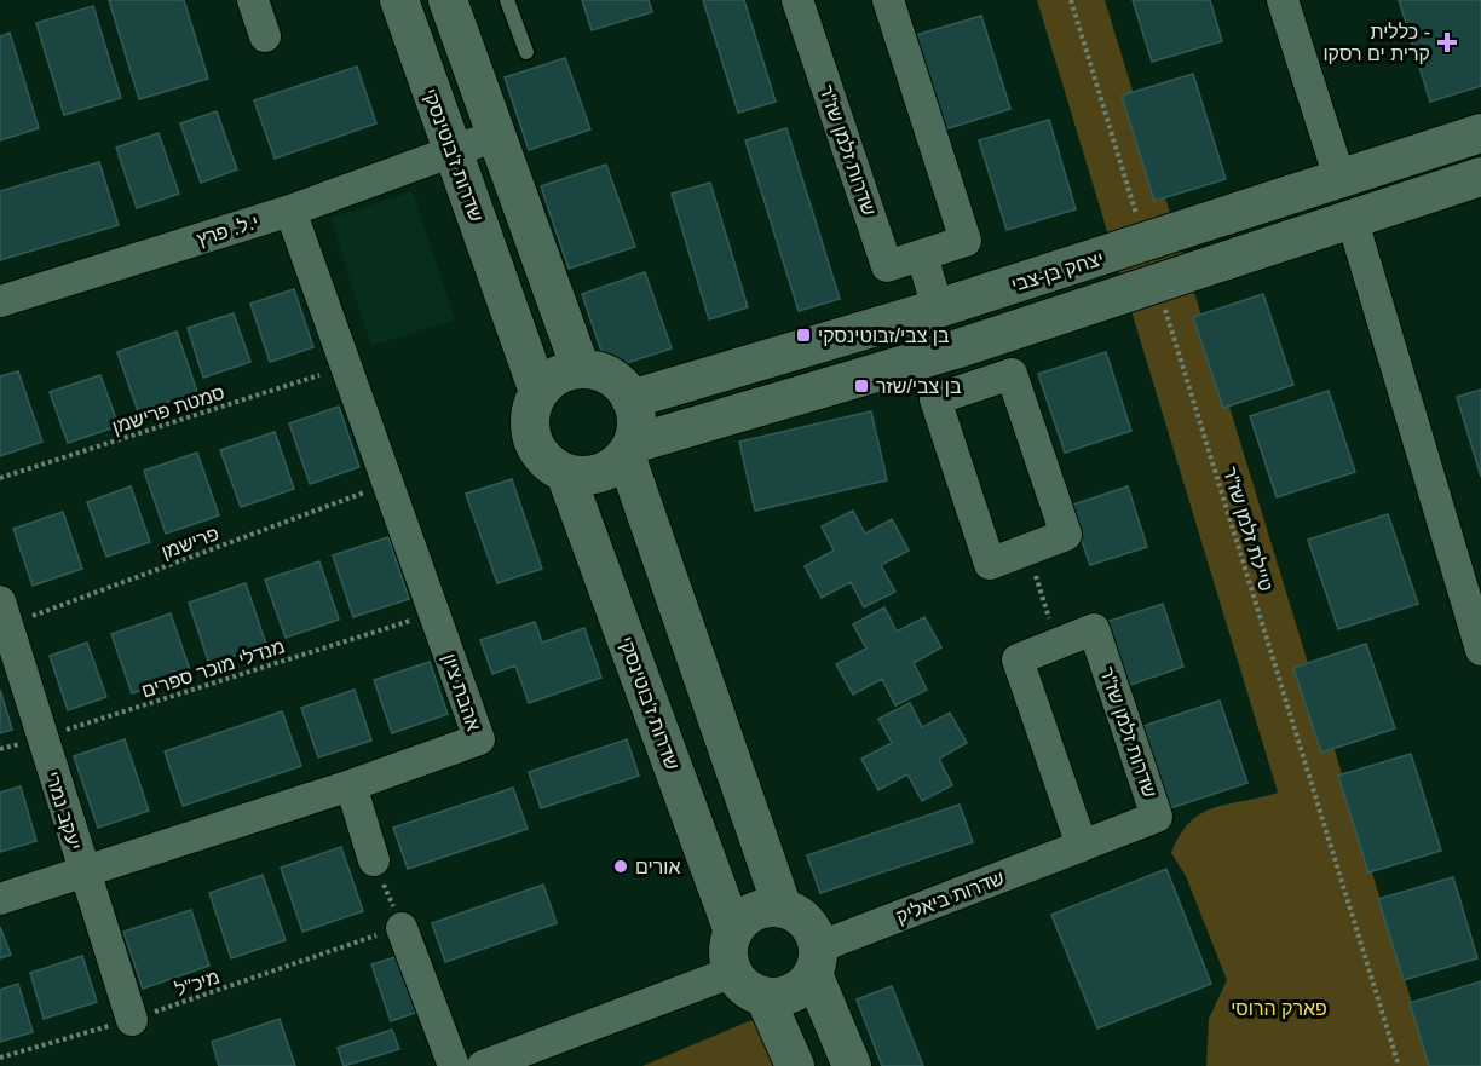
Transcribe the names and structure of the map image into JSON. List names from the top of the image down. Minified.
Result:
{"streets":{"street":["שדרות זלמן שז\"ר","שדרות ז'בוטינסקי","י.ל. פרץ","יצחק בן-צבי","אהבת ציון","יעקב נמרי","שדרות ביאליק"],"path":["סמטת פרישמן","טיילת זלמן שז\"ר","פרישמן","מנדלי מוכר ספרים","מיכ\"ל"]},"crossings":[["שדרות זלמן שז\"ר","שדרות ביאליק"],["שדרות ז'בוטינסקי","י.ל. פרץ"],["שדרות ז'בוטינסקי","יצחק בן-צבי"],["שדרות ז'בוטינסקי","שדרות ביאליק"],["י.ל. פרץ","אהבת ציון"],["סמטת פרישמן","אהבת ציון"],["פרישמן","אהבת ציון"],["פרישמן","יעקב נמרי"],["מנדלי מוכר ספרים","אהבת ציון"],["מנדלי מוכר ספרים","יעקב נמרי"],["אהבת ציון","יעקב נמרי"],["יעקב נמרי","מיכ\"ל"]],"parks":["פארק הרוסי"],"places":{"health":["כללית - קרית ים רסקו"],"transit":["בן צבי/זבוטינסקי","בן צבי/שזר"],"other":["אורים"]}}
